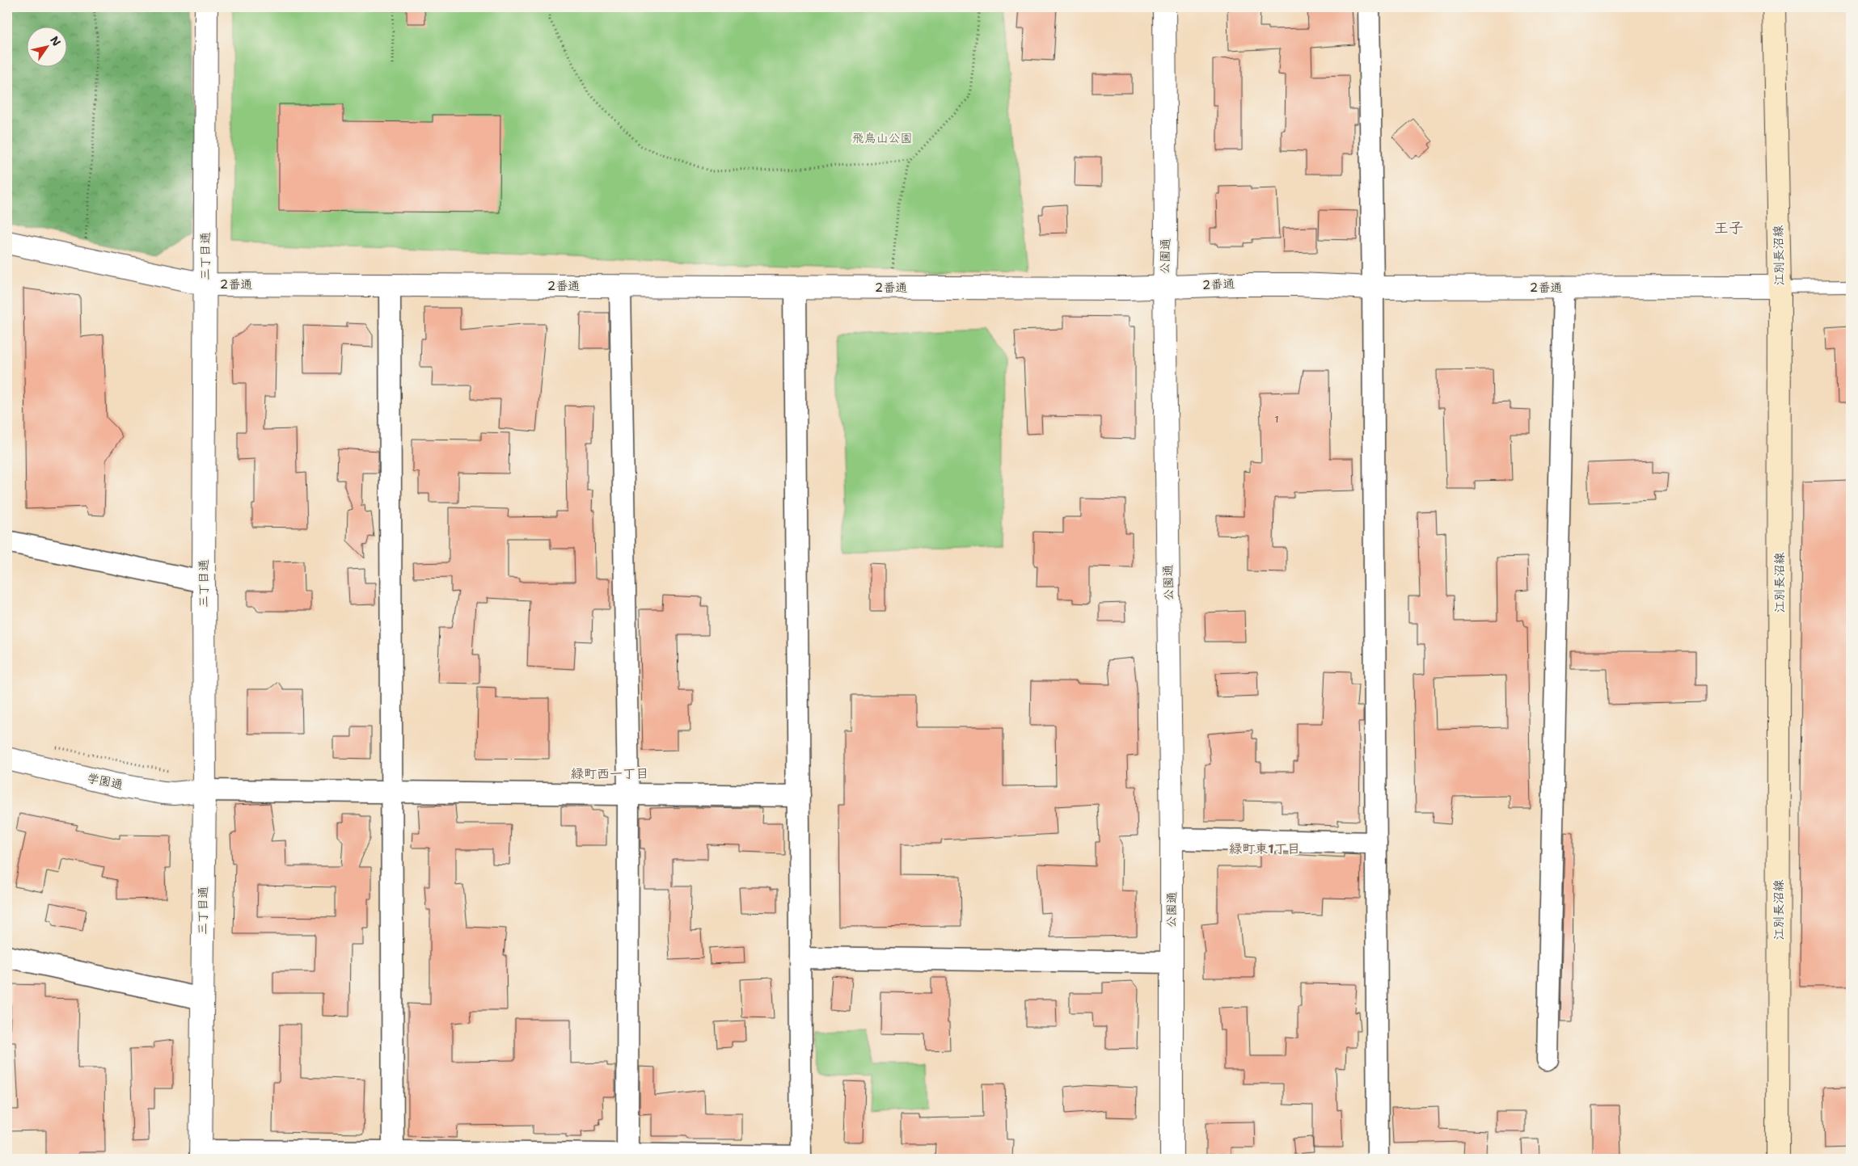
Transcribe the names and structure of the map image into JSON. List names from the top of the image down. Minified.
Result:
{"streets":{"main road":["江別長沼線"],"street":["三丁目通","公園通","2番通","学園通"]},"crossings":[["江別長沼線","2番通"],["三丁目通","2番通"],["三丁目通","学園通"],["公園通","2番通"]],"districts":["王子","緑町西一丁目","緑町東1丁目"],"parks":["飛鳥山公園"],"house_numbers":["1"],"north":"top right"}
